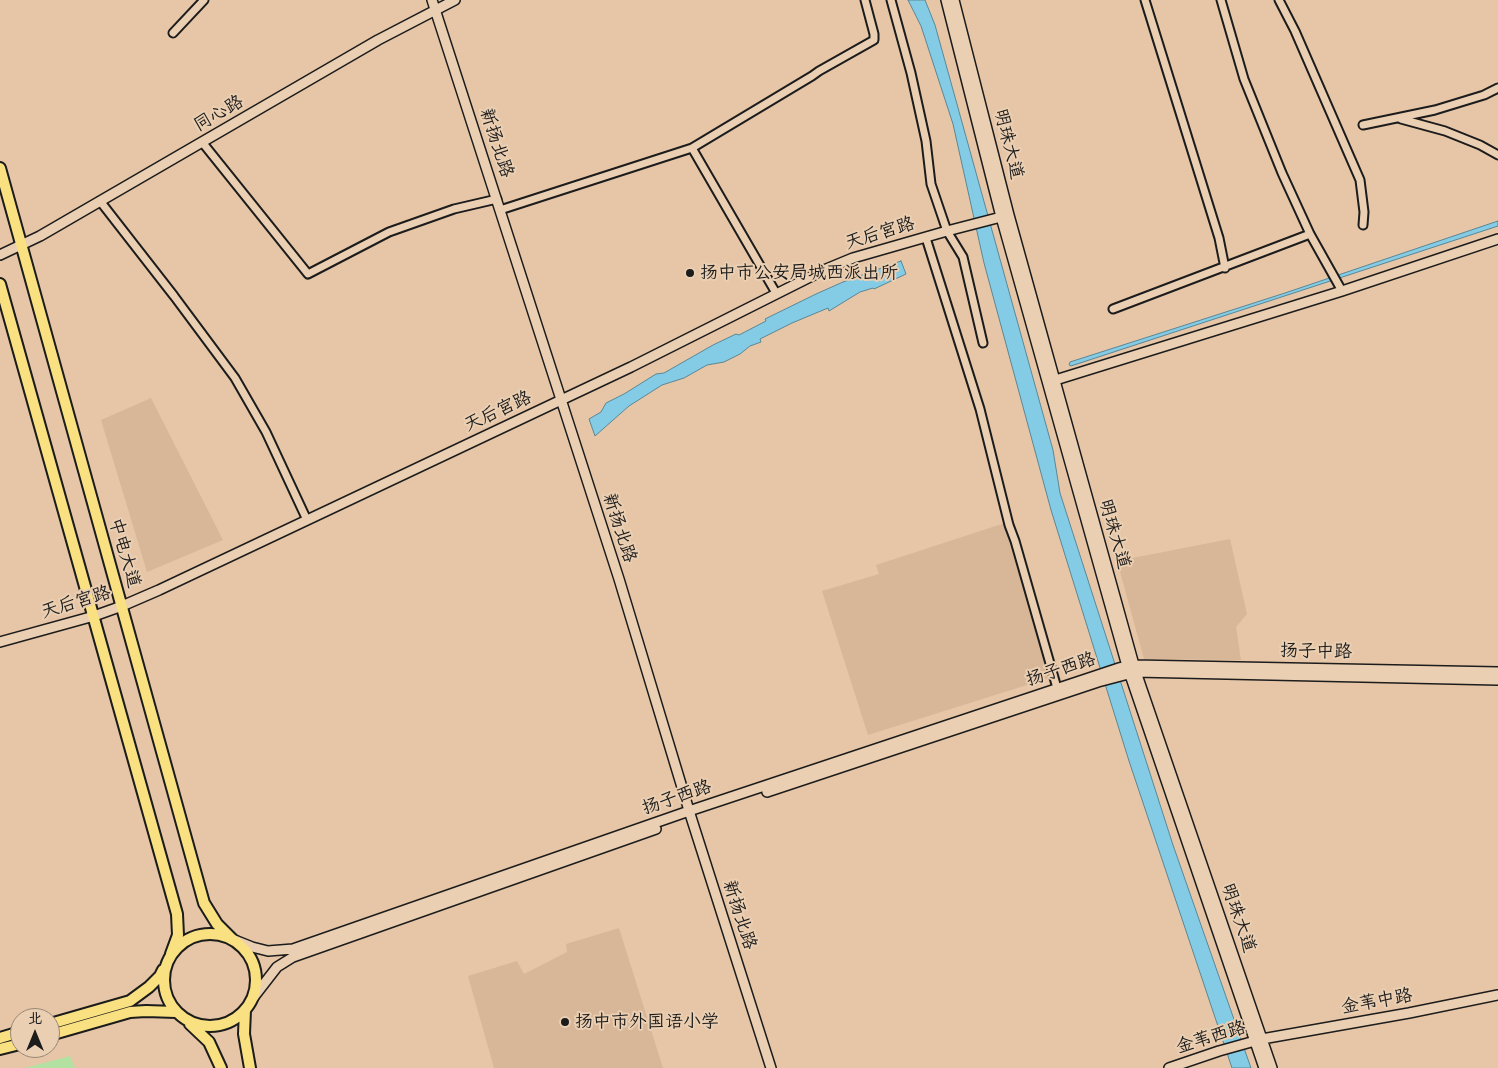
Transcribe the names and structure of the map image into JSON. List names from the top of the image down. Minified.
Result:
{"streets":{"main road":["同心路","新扬北路","明珠大道","天后宫路","中电大道","扬子中路","扬子西路","金苇中路","金苇西路"]},"crossings":[["同心路","新扬北路"],["同心路","中电大道"],["新扬北路","天后宫路"],["新扬北路","扬子西路"],["明珠大道","天后宫路"],["明珠大道","扬子中路"],["明珠大道","扬子西路"],["明珠大道","金苇中路"],["明珠大道","金苇西路"],["天后宫路","中电大道"],["中电大道","扬子西路"],["扬子中路","扬子西路"],["金苇中路","金苇西路"]],"places":["扬中市公安局城西派出所","扬中市外国语小学"],"north":"top"}
